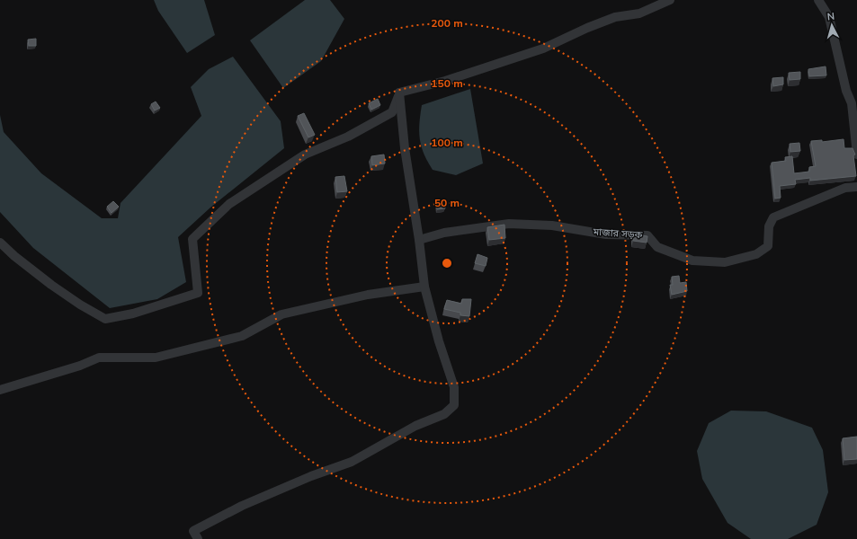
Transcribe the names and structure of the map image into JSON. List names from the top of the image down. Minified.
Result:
{"streets":{"street":["মাজার সড়ক"]},"north":"top","rings":["200 m","150 m","100 m","50 m"]}
